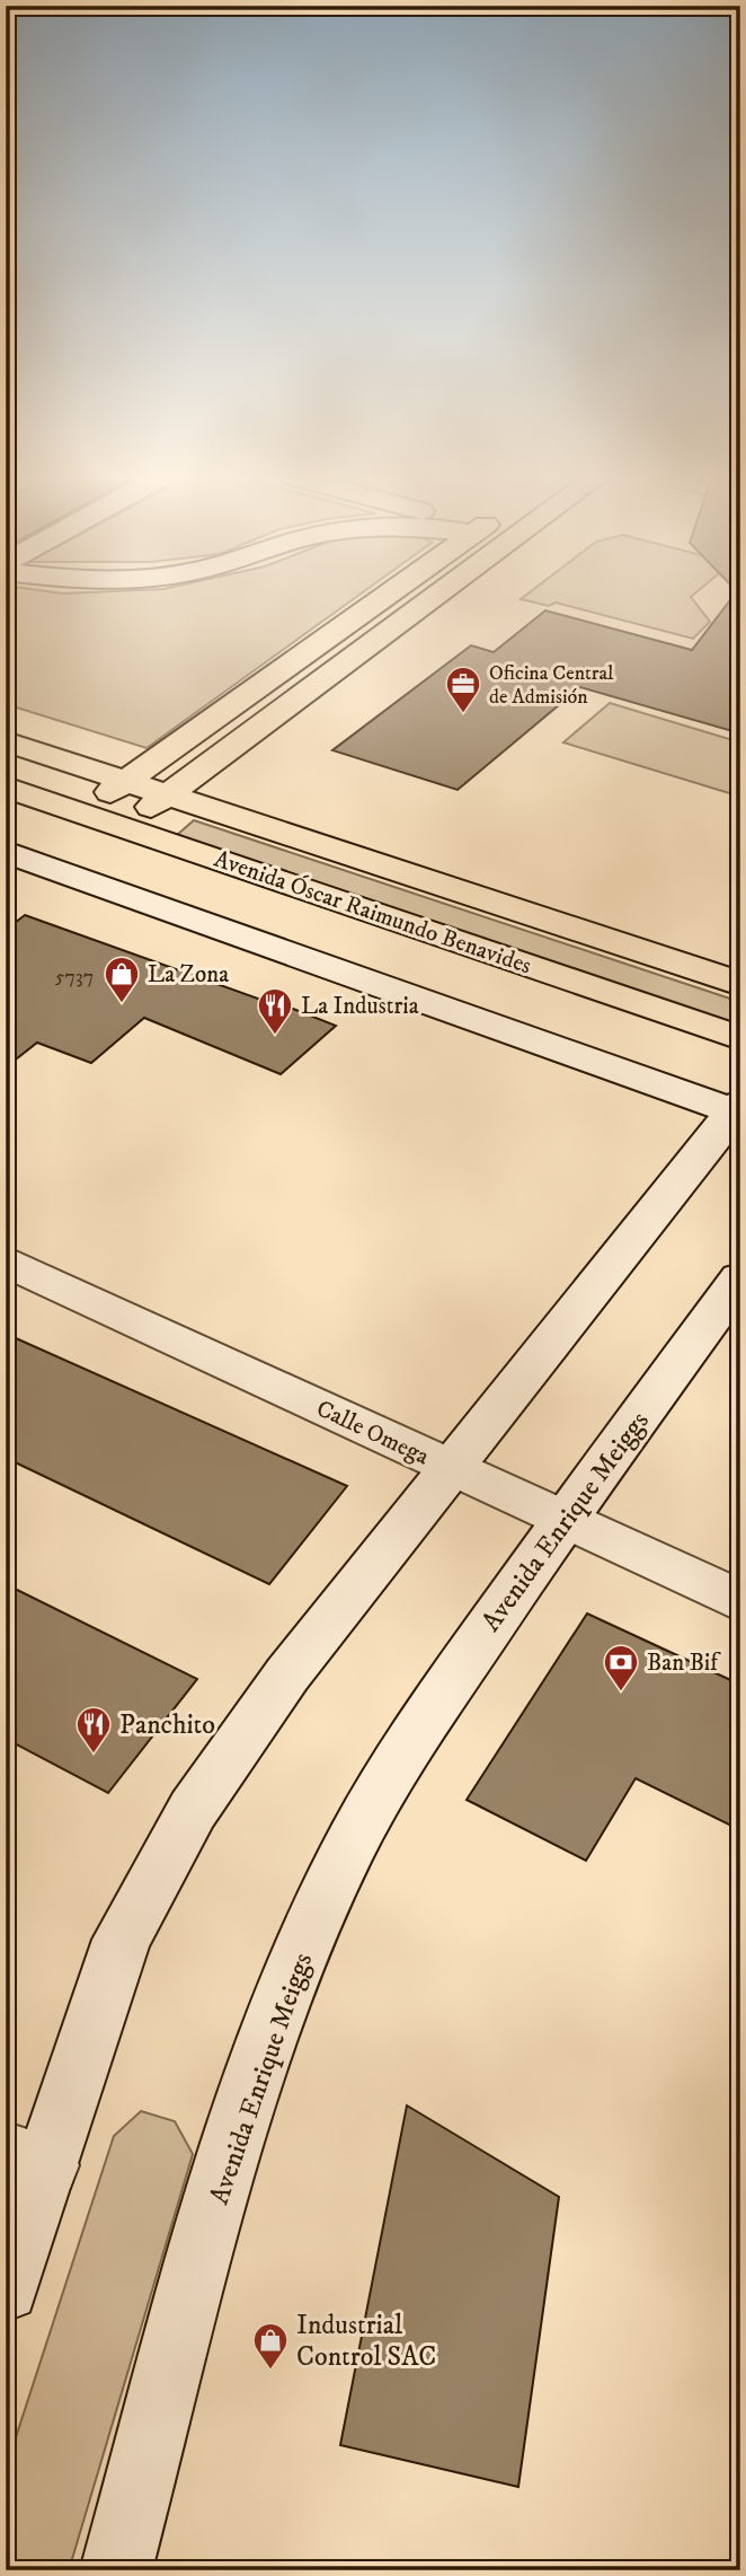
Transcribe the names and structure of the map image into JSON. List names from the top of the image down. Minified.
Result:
{"streets":{"main road":["Avenida Óscar Raimundo Benavides","Calle Omega","Avenida Enrique Meiggs"]},"crossings":[["Calle Omega","Avenida Enrique Meiggs"]],"places":{"office":["Oficina Central de Admisión"],"shop":["La Zona","Industrial Control SAC"],"restaurant":["La Industria","Panchito"],"bank":["Ban Bif"]},"house_numbers":["5737"]}
